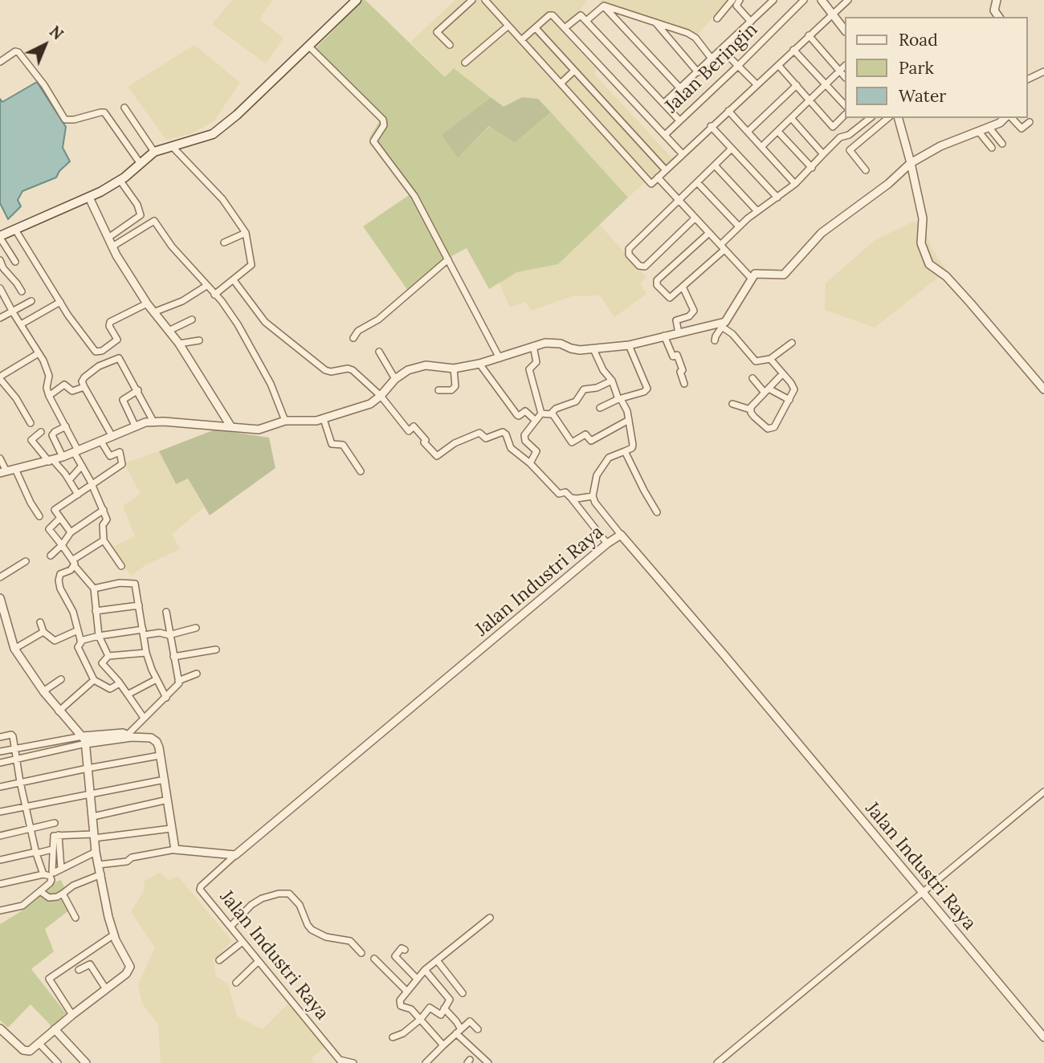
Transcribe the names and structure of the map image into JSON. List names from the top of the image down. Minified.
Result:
{"streets":{"street":["Jalan Beringin","Jalan Industri Raya"]},"legend":["Road","Park","Water"],"north":"top right"}
